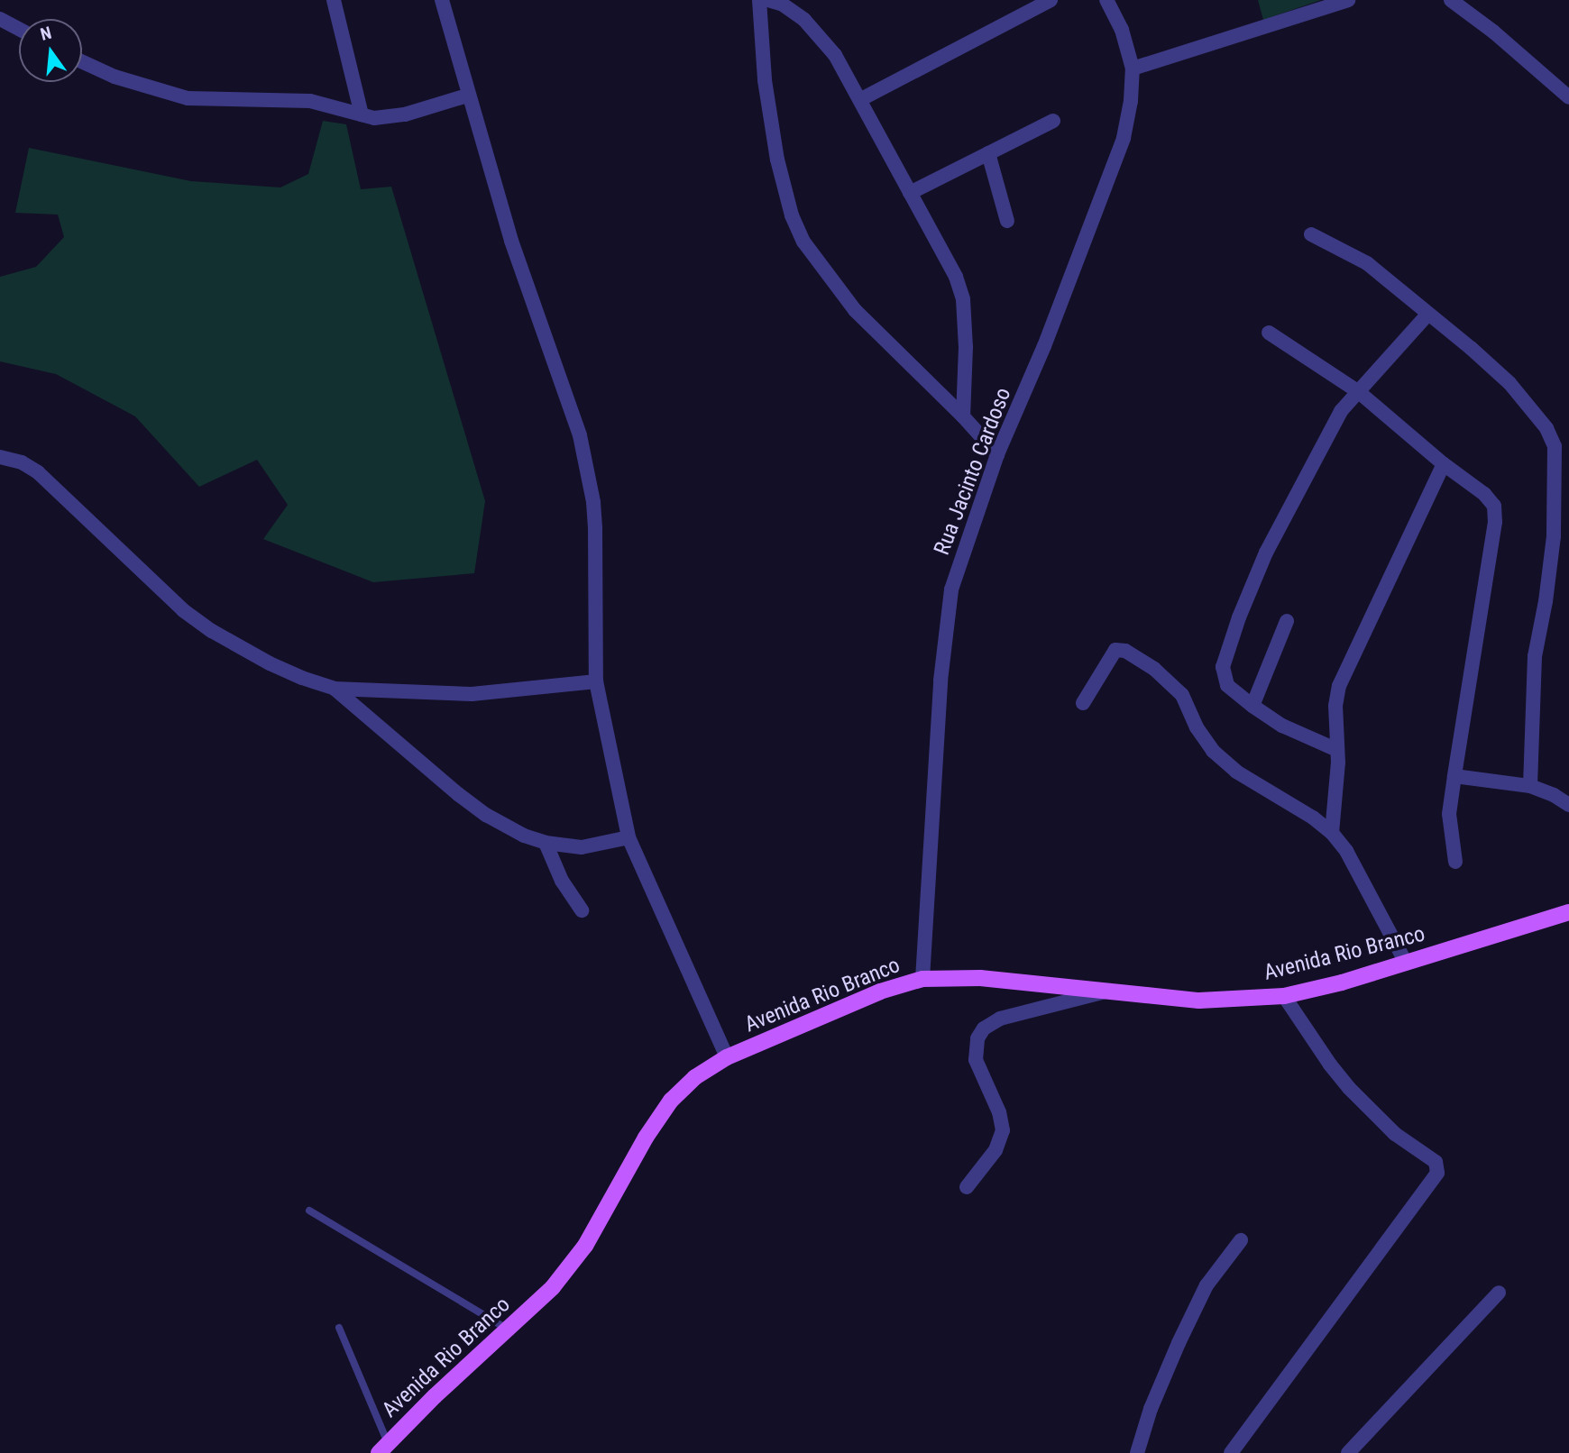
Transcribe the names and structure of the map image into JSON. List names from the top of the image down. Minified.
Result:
{"streets":{"main road":["Avenida Rio Branco"],"street":["Rua Jacinto Cardoso"]},"crossings":[["Rua Jacinto Cardoso","Avenida Rio Branco"]],"north":"top"}
